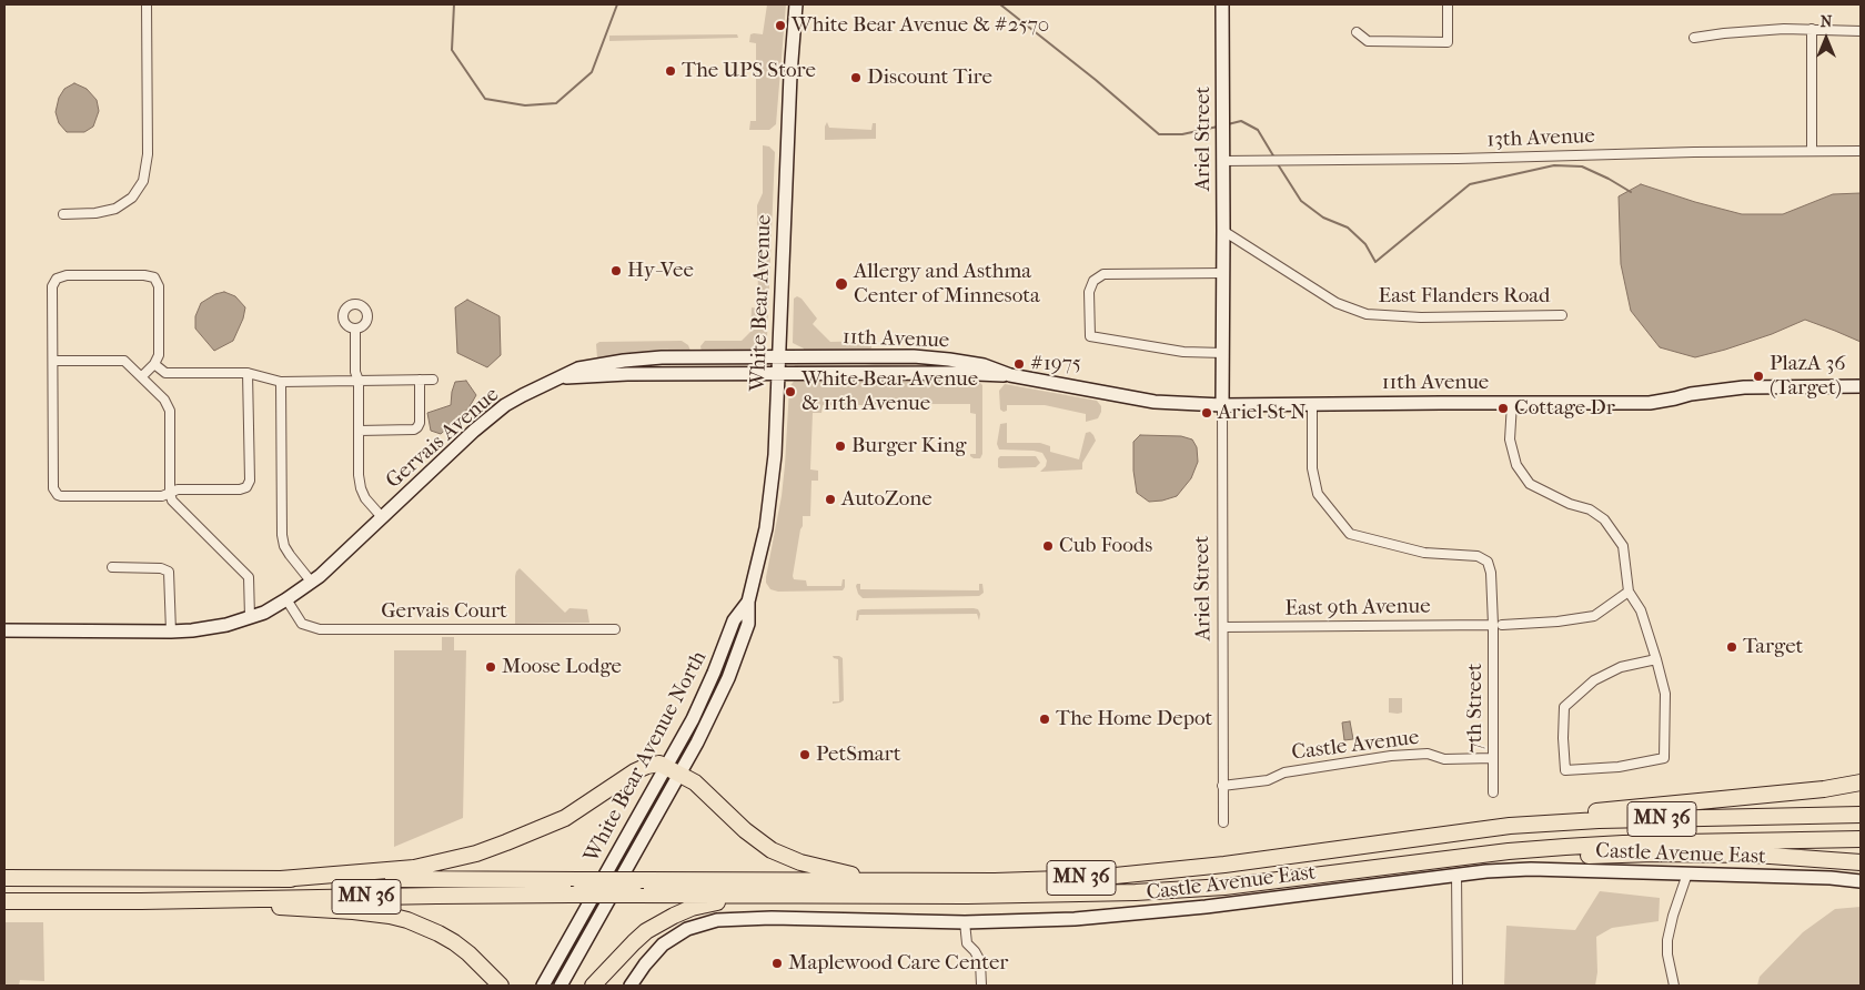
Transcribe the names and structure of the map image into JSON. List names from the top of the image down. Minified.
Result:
{"streets":{"highway":["MN 36"],"street":["Ariel Street","13th Avenue","East Flanders Road","White Bear Avenue","11th Avenue","Gervais Avenue","East 9th Avenue","Gervais Court","7th Street","Castle Avenue","White Bear Avenue North","Castle Avenue East"]},"crossings":[["Ariel Street","13th Avenue"],["Ariel Street","East Flanders Road"],["Ariel Street","11th Avenue"],["Ariel Street","East 9th Avenue"],["Ariel Street","Castle Avenue"],["White Bear Avenue","11th Avenue"],["White Bear Avenue","Gervais Avenue"],["White Bear Avenue","White Bear Avenue North"],["11th Avenue","Gervais Avenue"],["11th Avenue","7th Street"],["Gervais Avenue","Gervais Court"],["East 9th Avenue","7th Street"],["7th Street","Castle Avenue"]],"places":["White Bear Avenue & #2570","The UPS Store","Discount Tire","Hy-Vee","Allergy and Asthma Center of Minnesota","#1975","PlazA 36 (Target)","White Bear Avenue & 11th Avenue","Cottage Dr","Ariel St N","Burger King","AutoZone","Cub Foods","Target","Moose Lodge","The Home Depot","PetSmart","Maplewood Care Center"],"north":"top"}
